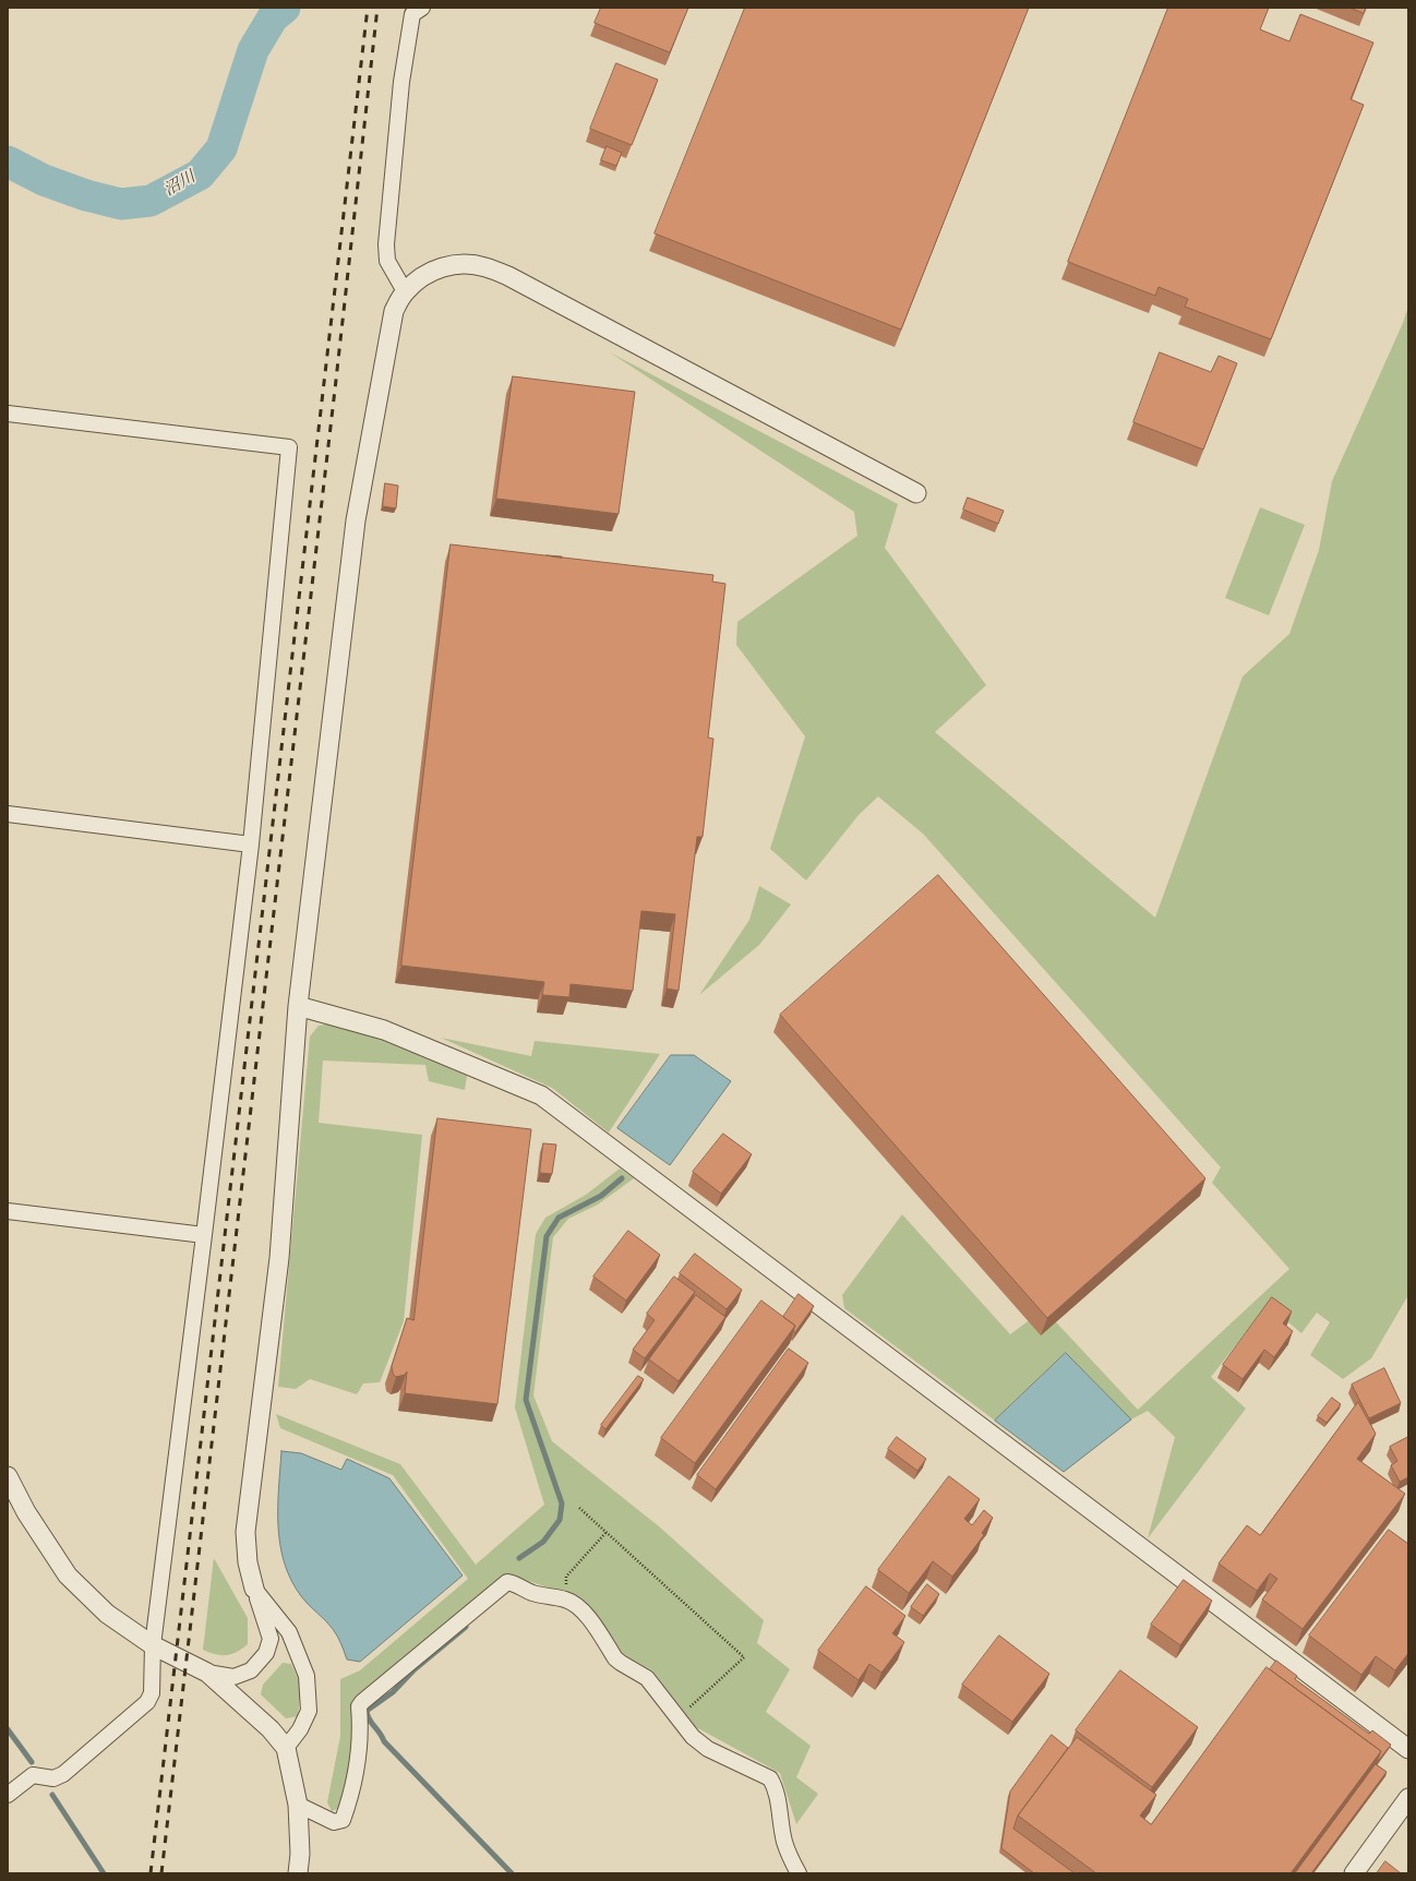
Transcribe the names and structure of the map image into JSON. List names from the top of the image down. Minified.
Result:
{"water":["沼川"]}
